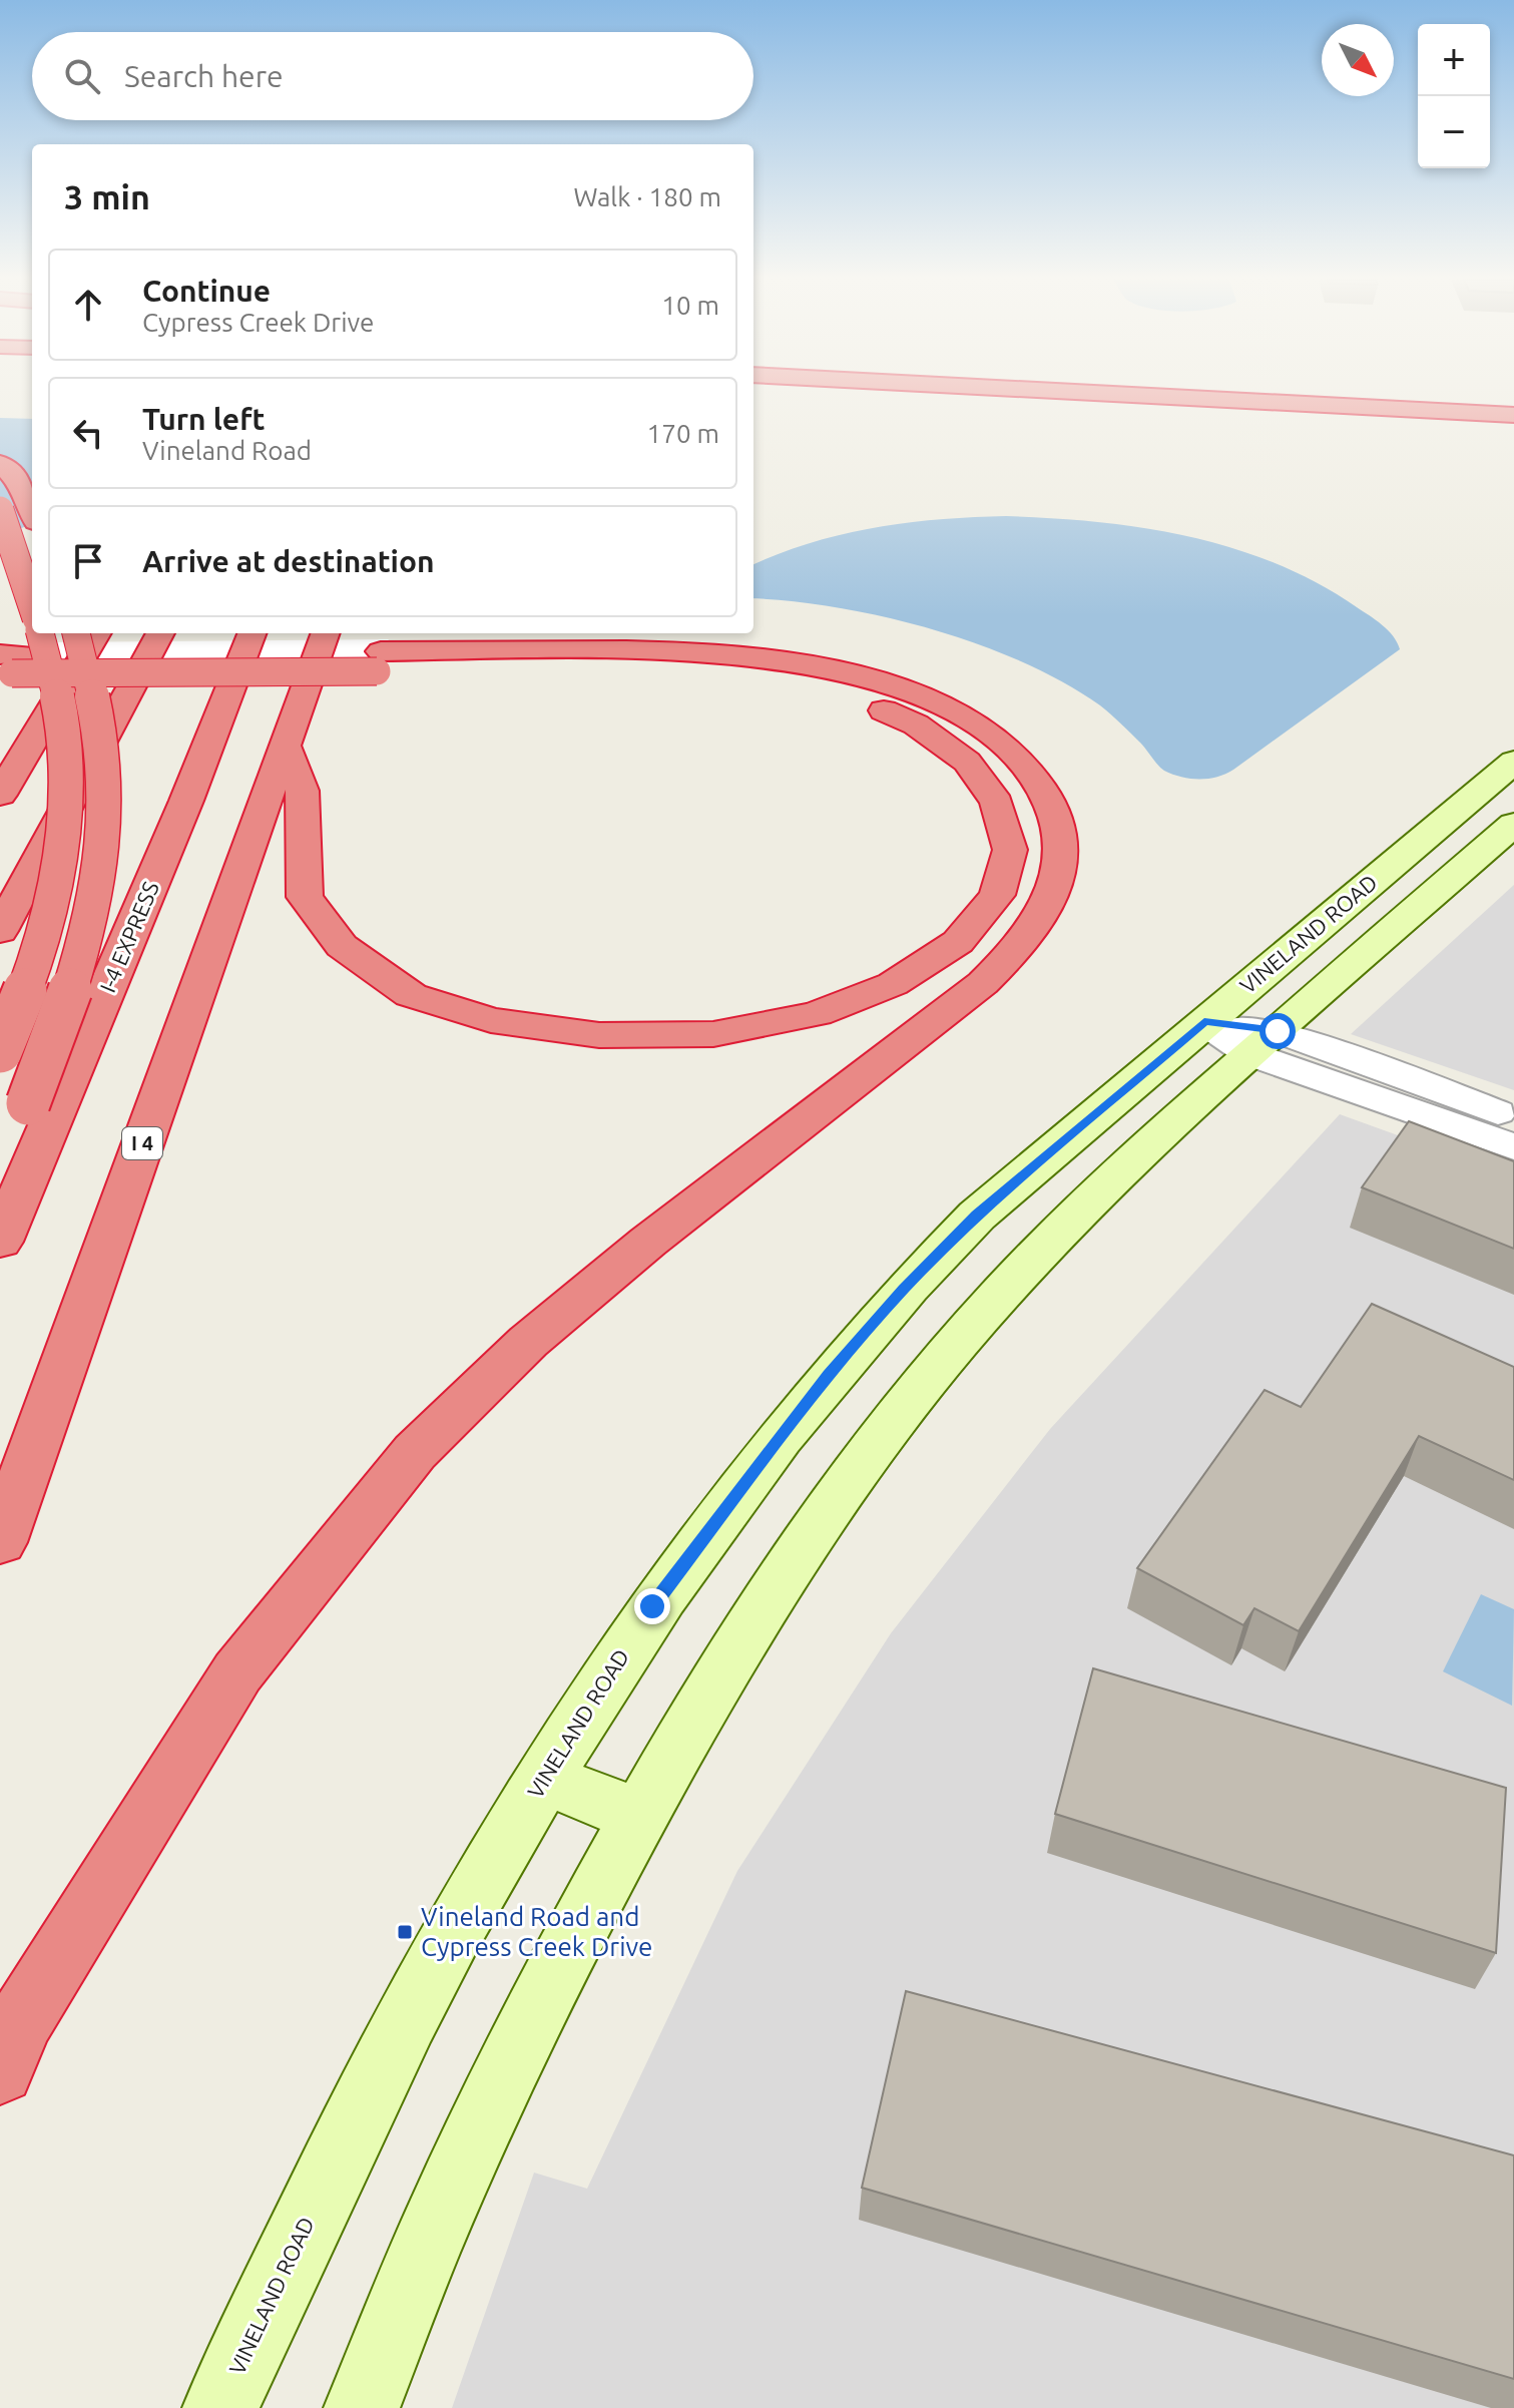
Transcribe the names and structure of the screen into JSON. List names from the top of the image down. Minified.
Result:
{"streets":{"highway":["I-4 EXPRESS","I 4"],"street":["VINELAND ROAD"]},"places":{"transit":["Vineland Road and Cypress Creek Drive"]},"north":"bottom right","page":{"map_buttons":["+","−"],"search":"Search here","heading":["3 min","Walk · 180 m"],"list":[["Continue","Cypress Creek Drive","10 m"],["Turn left","Vineland Road","170 m"],"Arrive at destination"]}}
